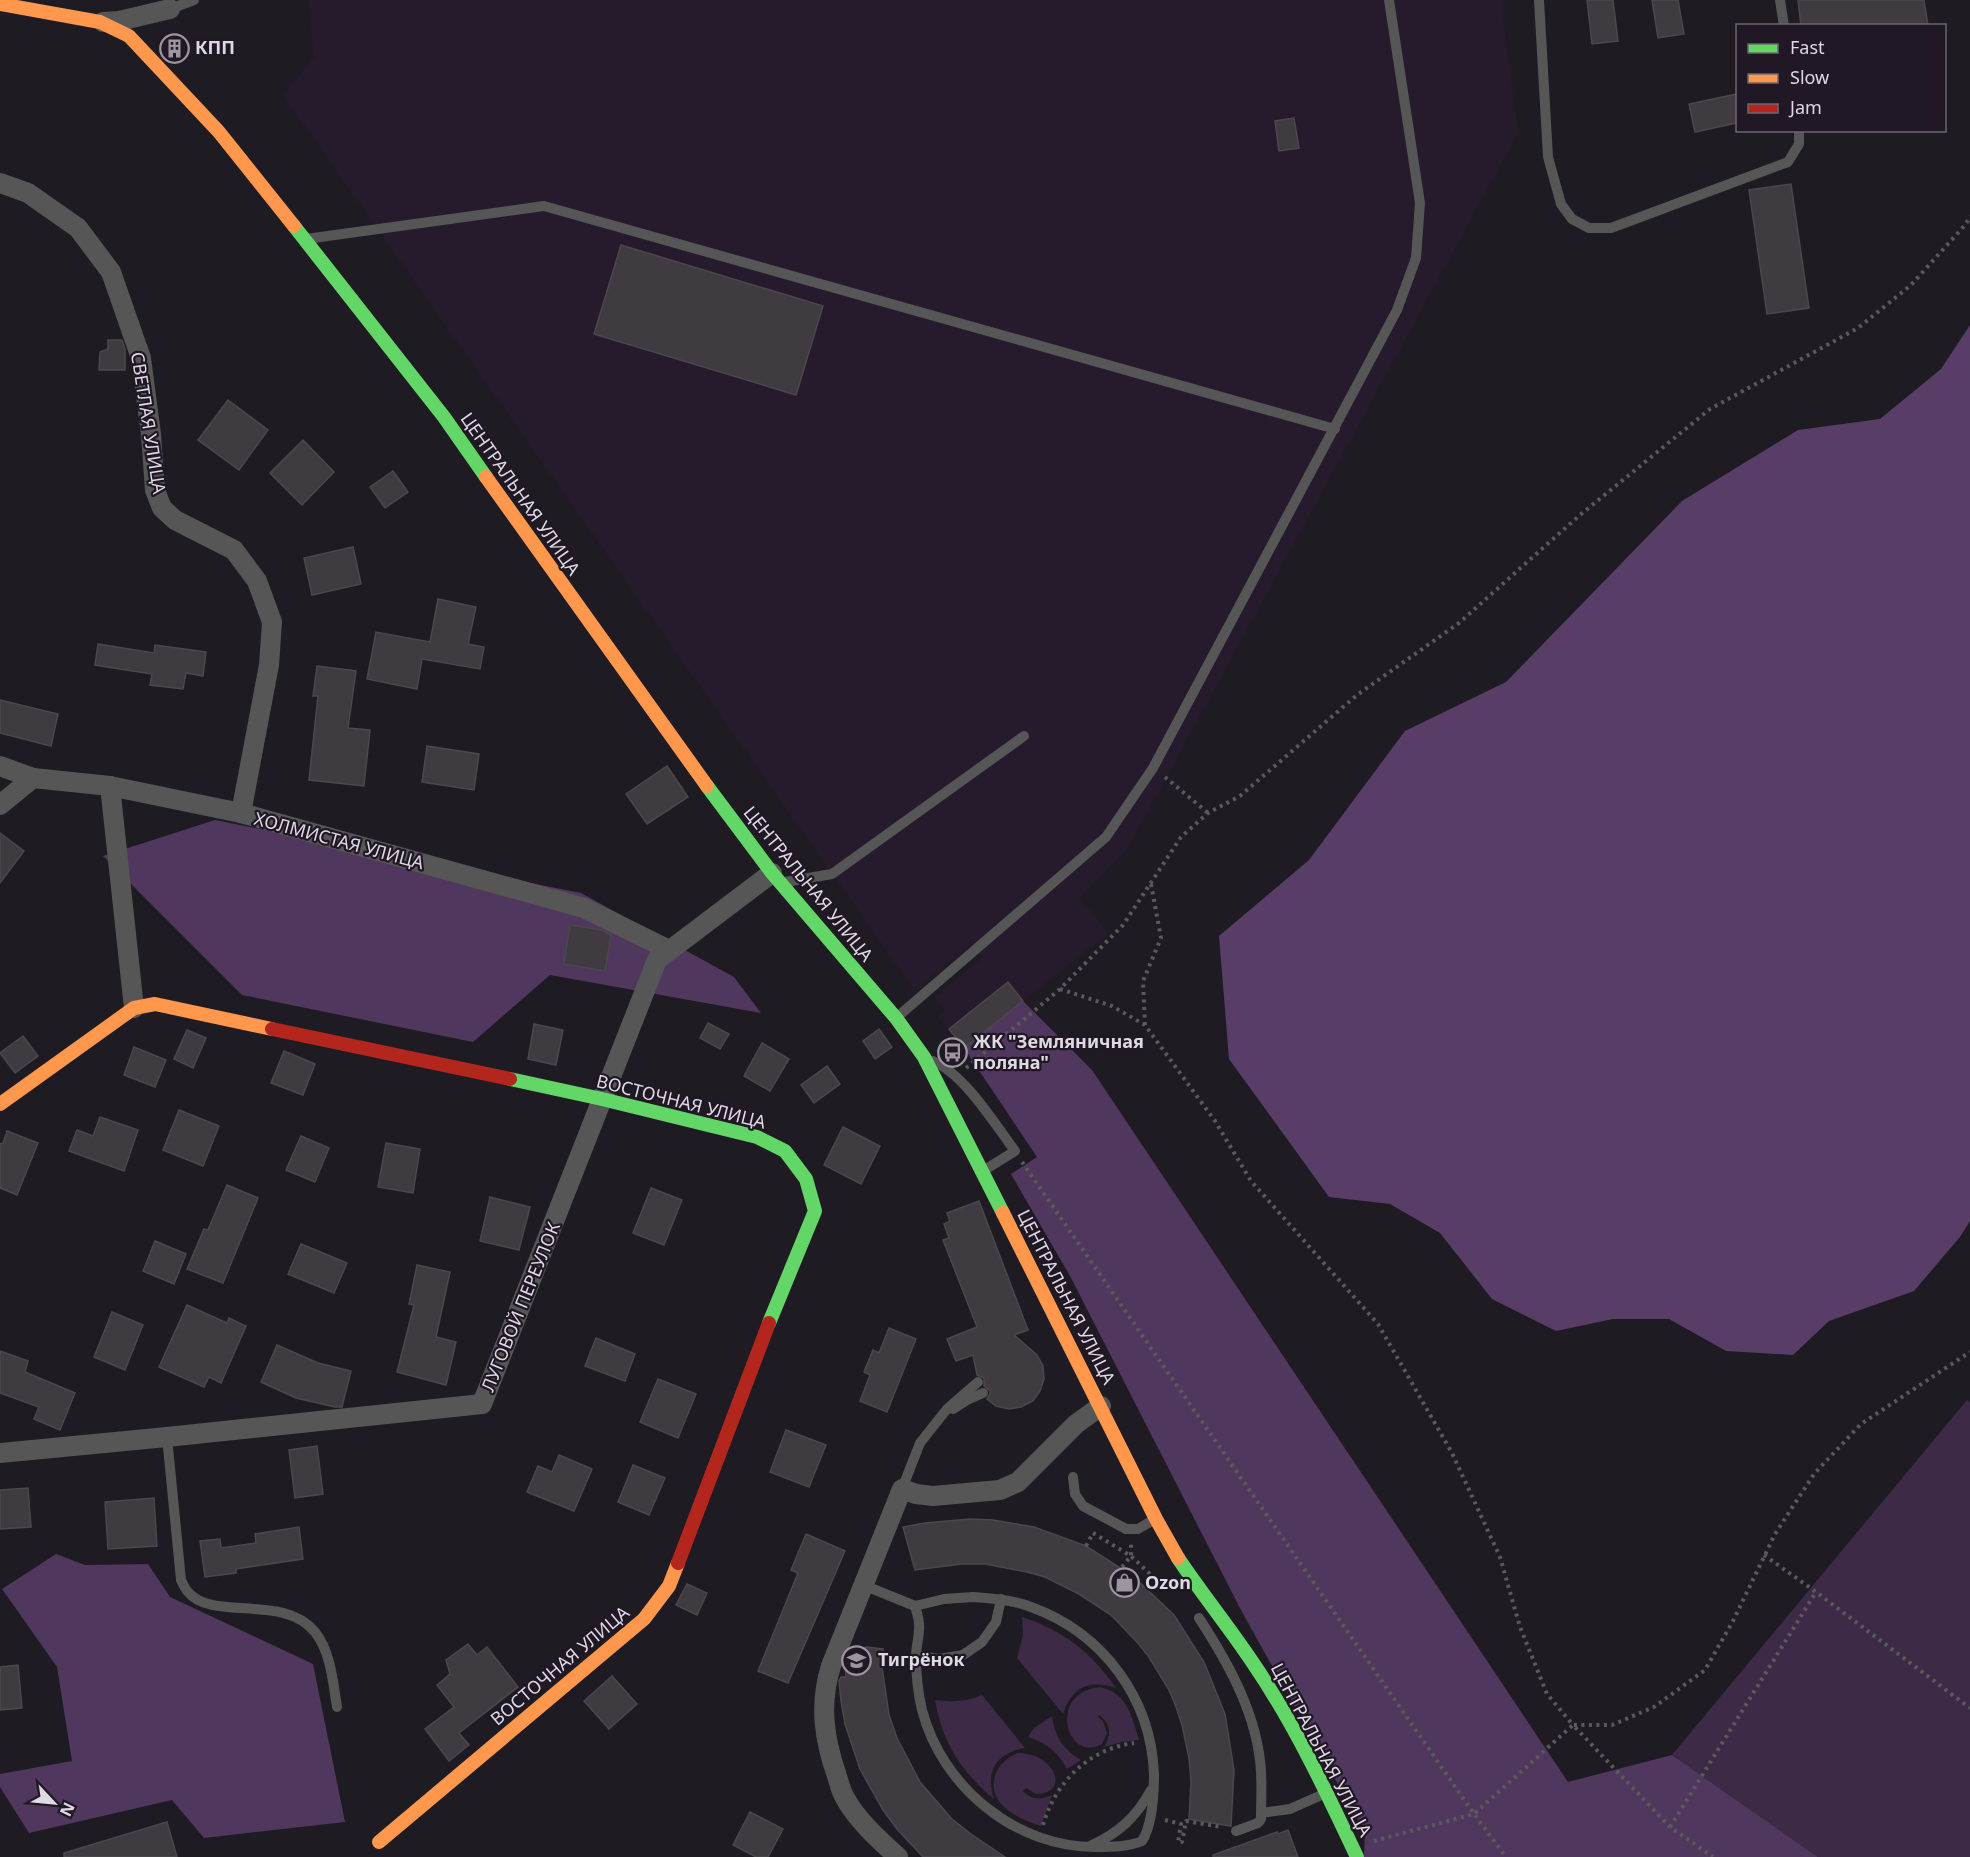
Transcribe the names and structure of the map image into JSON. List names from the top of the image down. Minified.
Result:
{"streets":{"street":["СВЕТЛАЯ УЛИЦА","ЦЕНТРАЛЬНАЯ УЛИЦА","ХОЛМИСТАЯ УЛИЦА","ВОСТОЧНАЯ УЛИЦА","ЛУГОВОЙ ПЕРЕУЛОК"]},"crossings":[["СВЕТЛАЯ УЛИЦА","ХОЛМИСТАЯ УЛИЦА"],["ЦЕНТРАЛЬНАЯ УЛИЦА","ЛУГОВОЙ ПЕРЕУЛОК"],["ХОЛМИСТАЯ УЛИЦА","ЛУГОВОЙ ПЕРЕУЛОК"],["ВОСТОЧНАЯ УЛИЦА","ЛУГОВОЙ ПЕРЕУЛОК"]],"places":{"building":["КПП"],"bus stop":["ЖК \"Земляничная поляна\""],"shop":["Ozon"],"school or university":["Тигрёнок"]},"legend":["Fast","Slow","Jam"],"north":"bottom right"}
